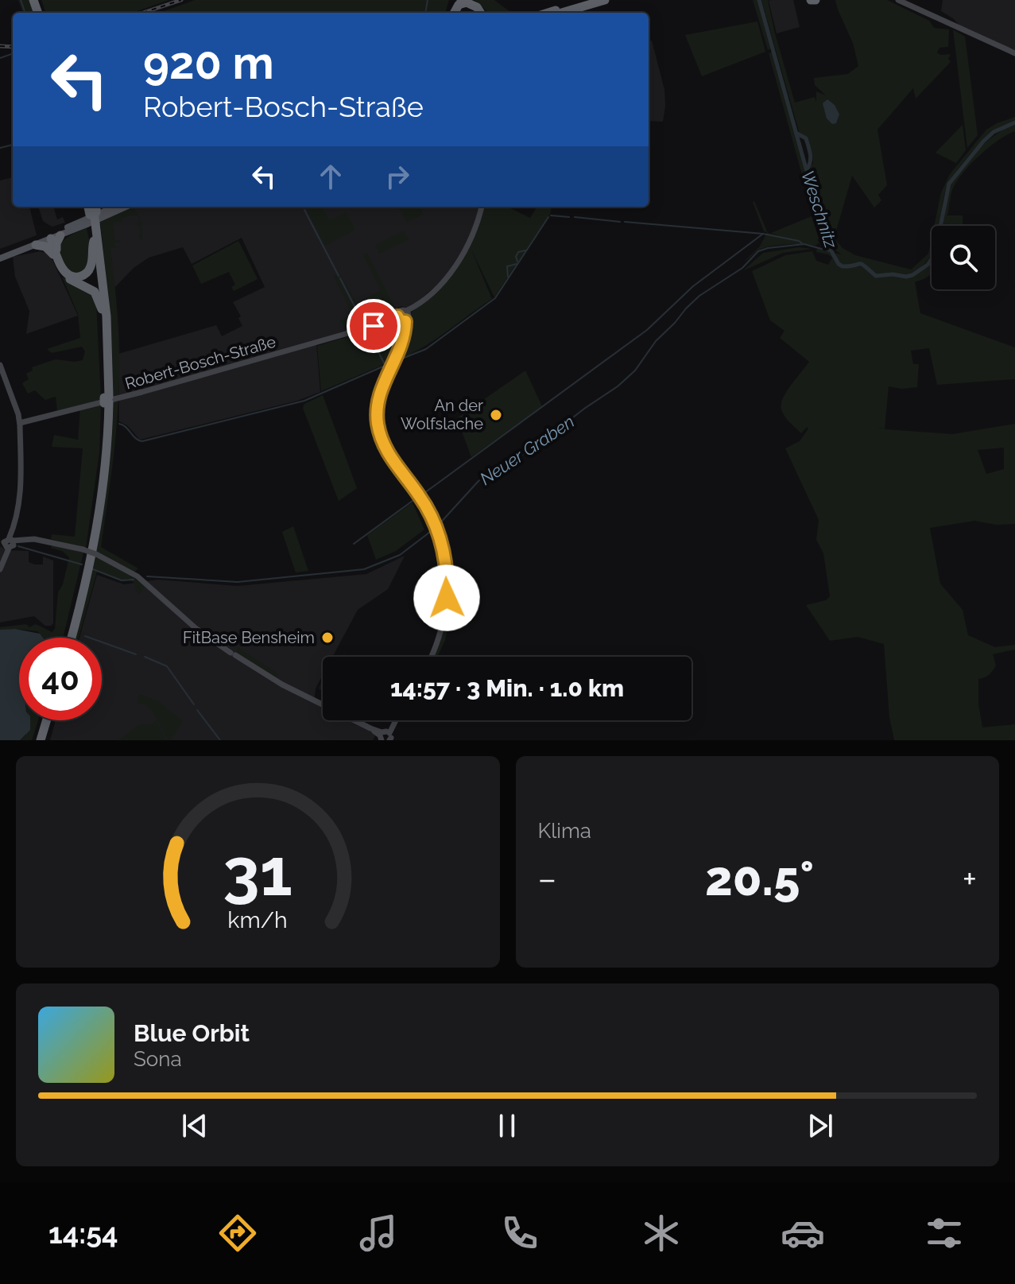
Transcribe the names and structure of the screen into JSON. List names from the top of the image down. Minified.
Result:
{"streets":{"street":["Robert-Bosch-Straße"]},"water":["Weschnitz","Neuer Graben"],"places":["An der Wolfslache","FitBase Bensheim"],"page":{"turn":["920 m","Robert-Bosch-Straße"],"limit":"40","trip":"14:57 · 3 Min. · 1.0 km","tile":"Klima","heat":["−","20.5°","+"],"song":["Blue Orbit","Sona"],"tabs":"14:54","gauge":["31","km/h"]}}
